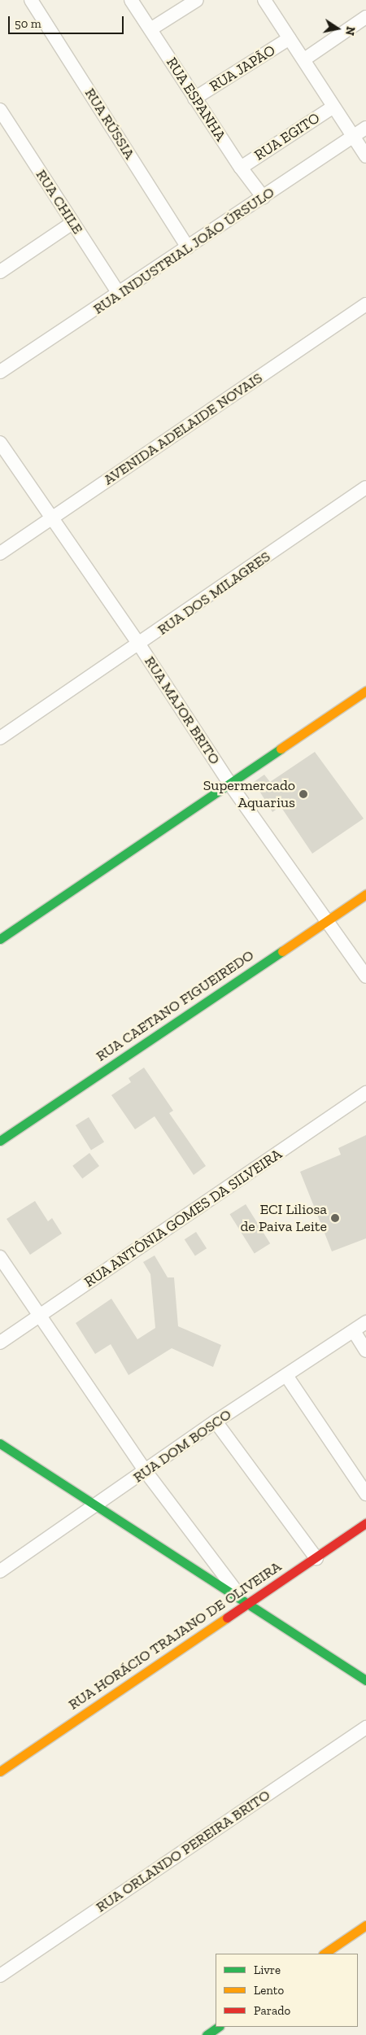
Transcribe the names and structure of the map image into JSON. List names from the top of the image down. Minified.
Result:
{"streets":{"street":["RUA JAPÃO","RUA ESPANHA","RUA RÚSSIA","RUA EGITO","RUA CHILE","RUA INDUSTRIAL JOÃO ÚRSULO","AVENIDA ADELAIDE NOVAIS","RUA DOS MILAGRES","RUA MAJOR BRITO","RUA CAETANO FIGUEIREDO","RUA ANTÔNIA GOMES DA SILVEIRA","RUA DOM BOSCO","RUA HORÁCIO TRAJANO DE OLIVEIRA","RUA ORLANDO PEREIRA BRITO"]},"crossings":[["RUA JAPÃO","RUA ESPANHA"],["RUA ESPANHA","RUA EGITO"],["RUA ESPANHA","RUA INDUSTRIAL JOÃO ÚRSULO"],["RUA RÚSSIA","RUA INDUSTRIAL JOÃO ÚRSULO"],["RUA CHILE","RUA INDUSTRIAL JOÃO ÚRSULO"],["AVENIDA ADELAIDE NOVAIS","RUA MAJOR BRITO"],["RUA DOS MILAGRES","RUA MAJOR BRITO"],["RUA MAJOR BRITO","RUA CAETANO FIGUEIREDO"]],"places":["Supermercado Aquarius","ECI Liliosa de Paiva Leite"],"legend":["Livre","Lento","Parado"],"scale_bar":"50 m","north":"right"}
